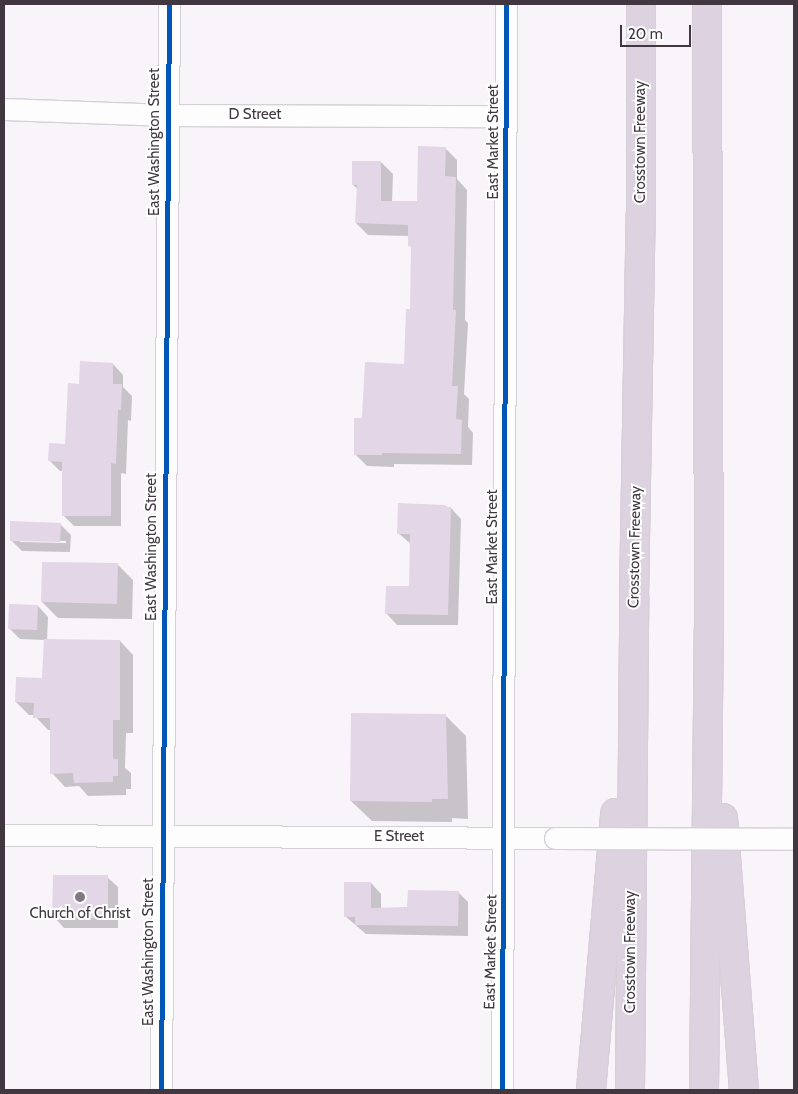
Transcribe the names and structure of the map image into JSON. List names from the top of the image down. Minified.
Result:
{"streets":{"highway":["Crosstown Freeway"],"street":["D Street","East Washington Street","East Market Street","E Street"]},"crossings":[["D Street","East Washington Street"],["D Street","East Market Street"],["East Washington Street","E Street"],["East Market Street","E Street"]],"places":["Church of Christ"],"scale_bar":"20 m"}
